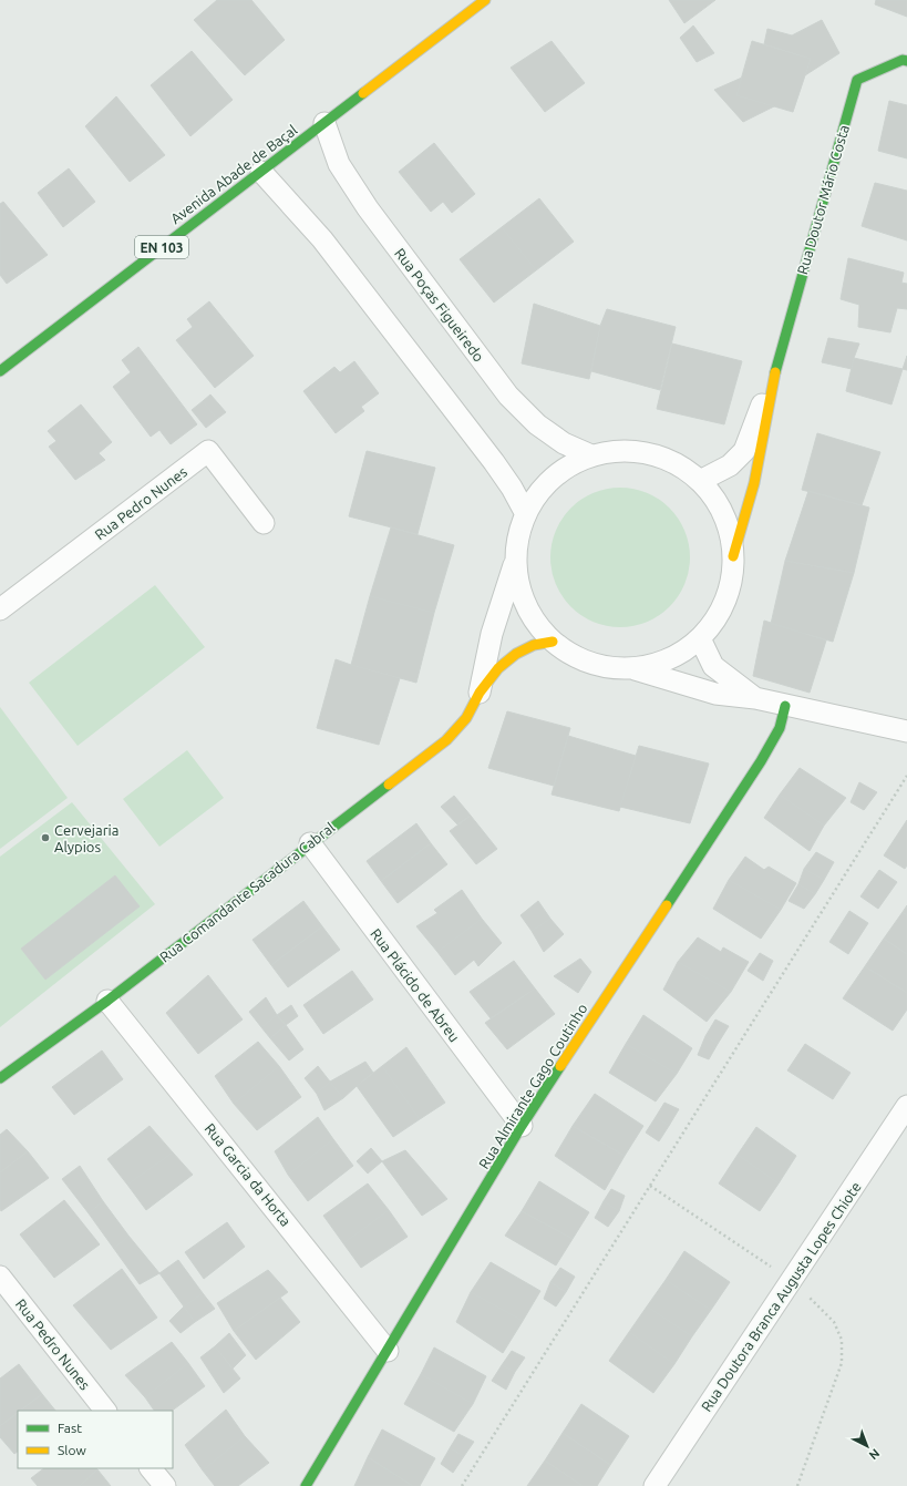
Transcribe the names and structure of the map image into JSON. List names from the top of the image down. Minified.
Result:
{"streets":{"street":["Avenida Abade de Baçal","Rua Doutor Mário Costa","EN 103","Rua Poças Figueiredo","Rua Pedro Nunes","Rua Comandante Sacadura Cabral","Rua Plácido de Abreu","Rua Almirante Gago Coutinho","Rua Garcia da Horta","Rua Doutora Branca Augusta Lopes Chiote"]},"crossings":[["Avenida Abade de Baçal","Rua Poças Figueiredo"],["Rua Comandante Sacadura Cabral","Rua Plácido de Abreu"],["Rua Comandante Sacadura Cabral","Rua Garcia da Horta"],["Rua Plácido de Abreu","Rua Almirante Gago Coutinho"],["Rua Almirante Gago Coutinho","Rua Garcia da Horta"]],"places":["Cervejaria Alypios"],"legend":["Fast","Slow"],"north":"bottom right"}
